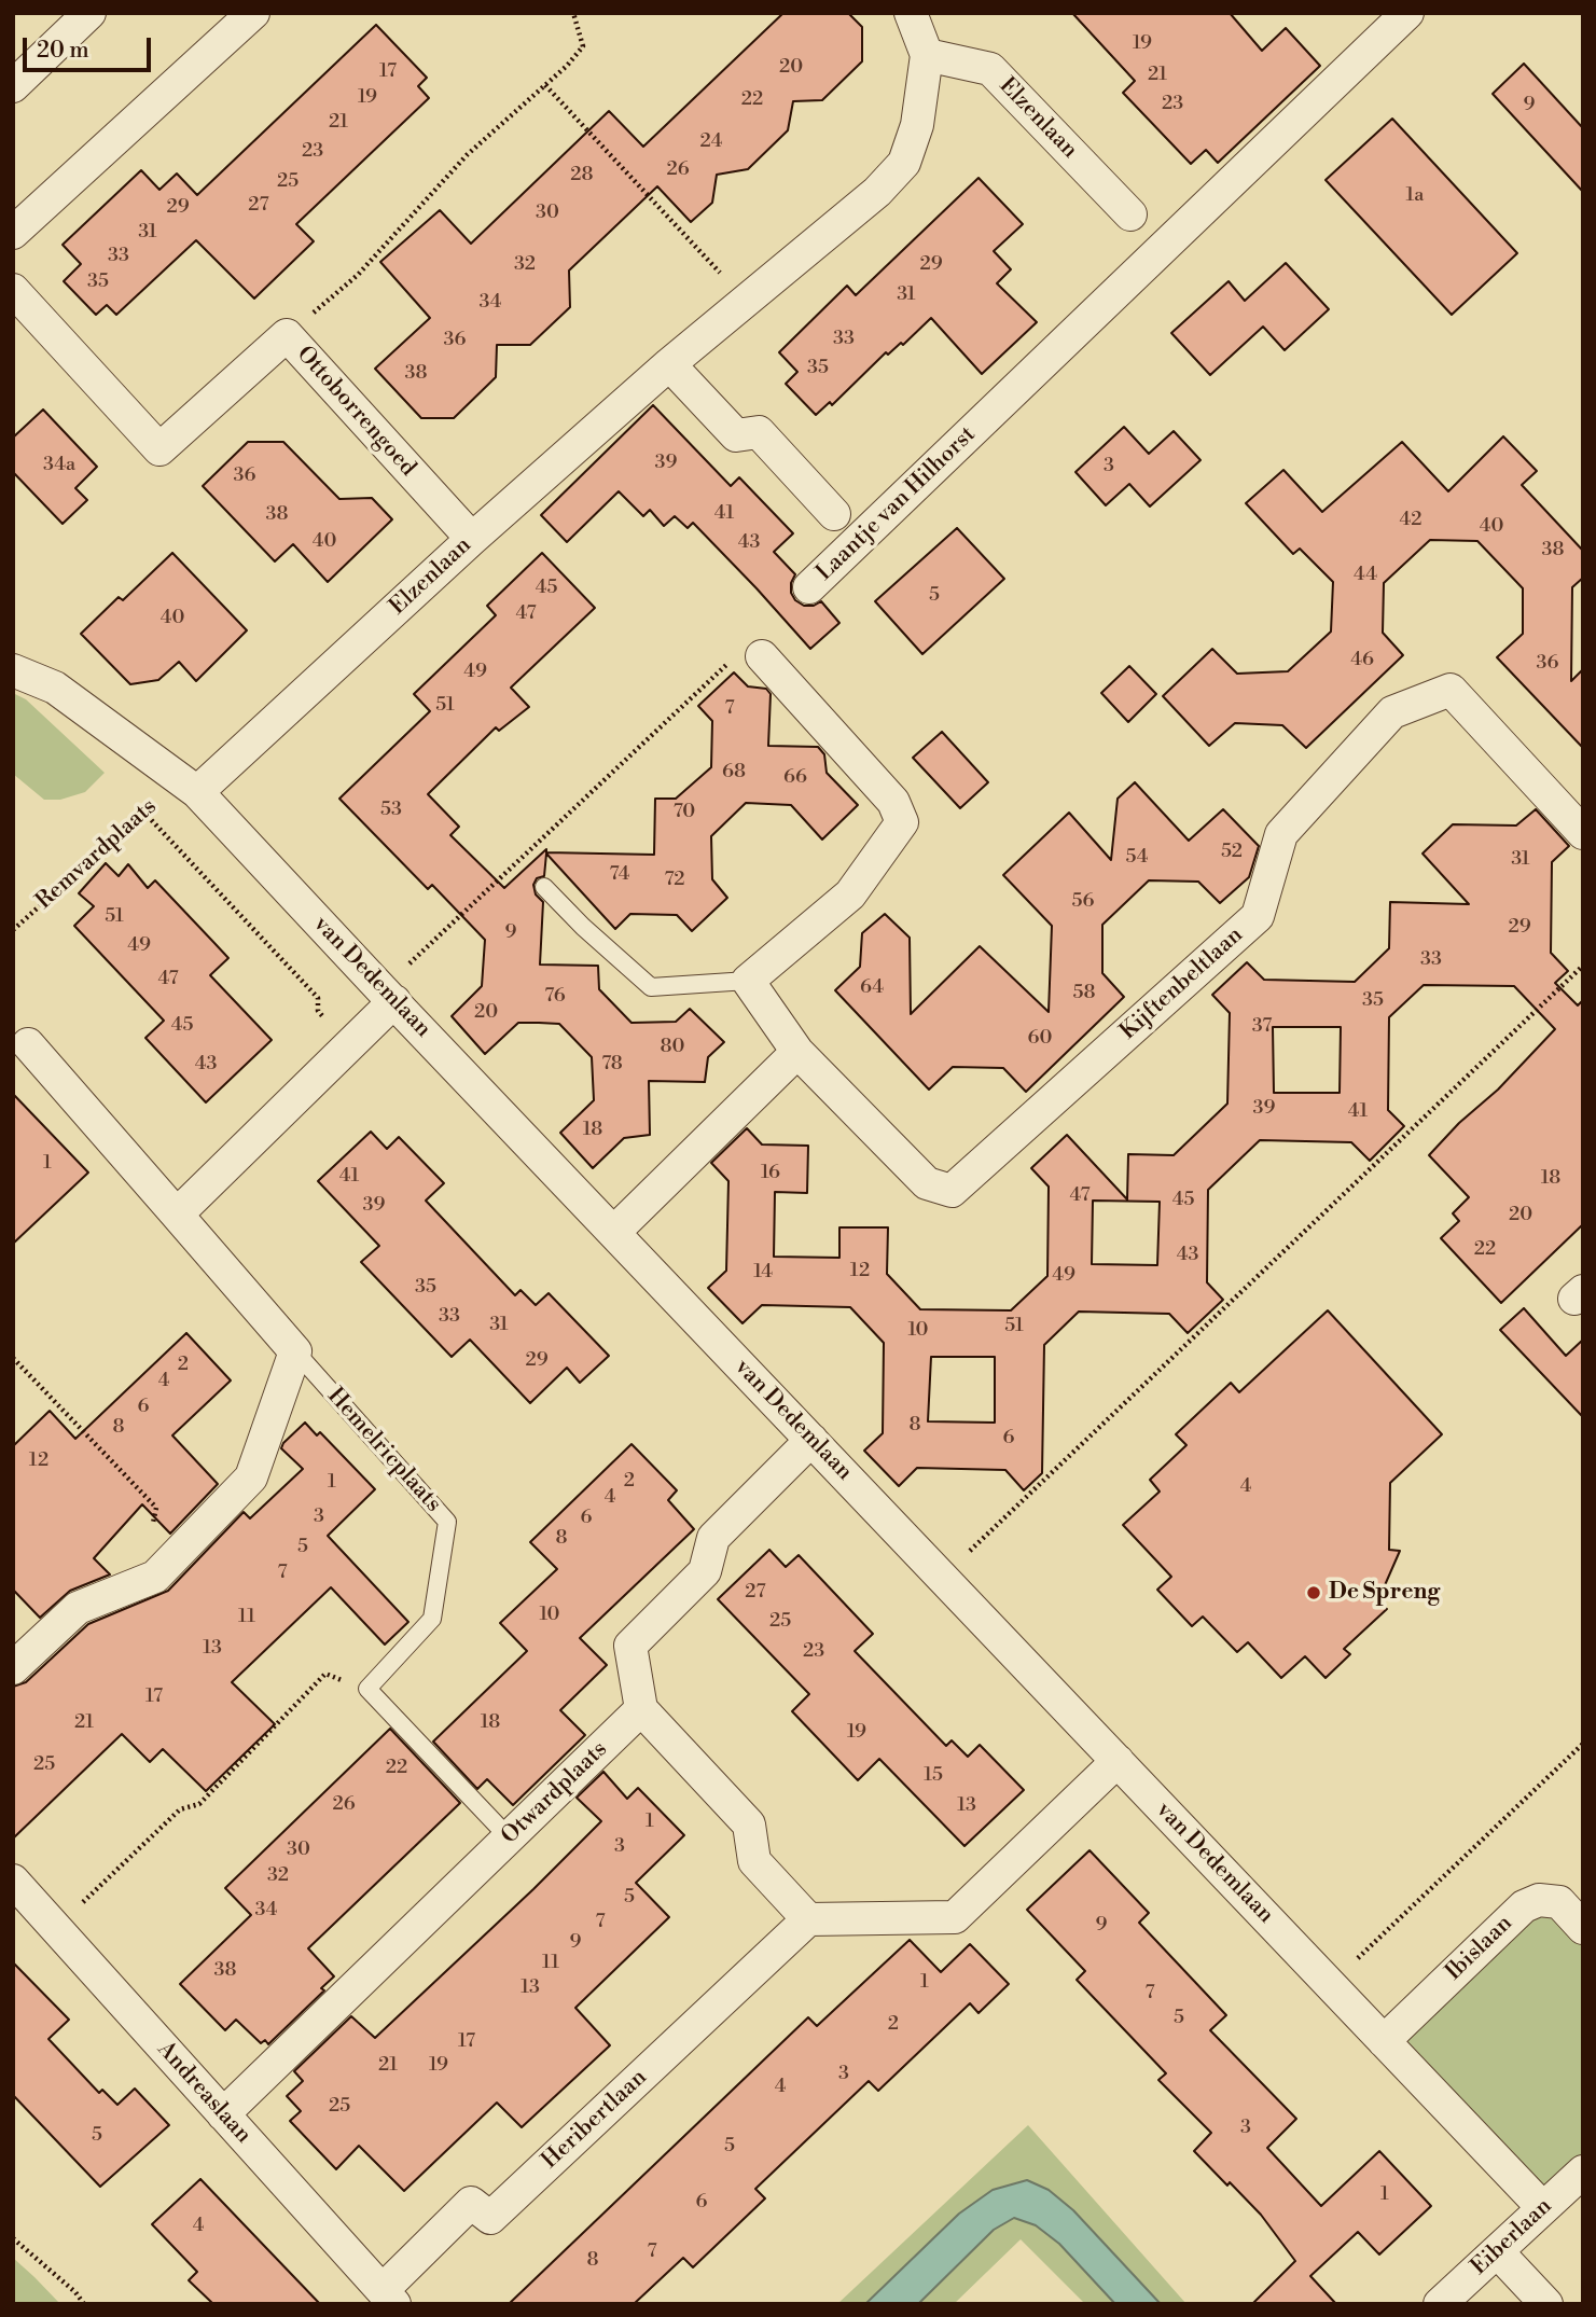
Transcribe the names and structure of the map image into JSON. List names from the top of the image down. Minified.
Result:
{"streets":{"street":["Elzenlaan","Ottoborrengoed","Laantje van Hilhorst","van Dedemlaan","Kijftenbeltlaan","Hemelricplaats","Otwardplaats","Ibislaan","Andreaslaan","Heribertlaan","Eiberlaan"],"path":["Remvardplaats"]},"crossings":[["Elzenlaan","Ottoborrengoed"],["Elzenlaan","Remvardplaats"],["Elzenlaan","van Dedemlaan"],["Remvardplaats","van Dedemlaan"],["van Dedemlaan","Ibislaan"],["van Dedemlaan","Eiberlaan"],["Otwardplaats","Andreaslaan"],["Andreaslaan","Heribertlaan"]],"places":["De Spreng"],"house_numbers":["19","20","17","21","19","22","23","9","21","24","23","26","28","25","1a","27","29","30","31","33","32","29","35","31","34","33","36","35","38","39","34a","3","36","41","38","42","40","40","43","38","44","45","5","47","40","46","36","49","51","7","68","66","53","70","52","54","31","74","72","56","51","29","9","49","33","47","64","58","76","35","20","45","37","60","80","43","78","39","41","18","1","16","41","18","47","45","39","20","22","43","12","14","49","35","33","31","51","10","29","2","4","6","8","8","6","12","2","1","4","4","3","6","8","5","7","27","10","11","25","13","23","17","21","18","19","25","22","15","26","13","1","3","30","32","5","34","7","9","9","11","38","1","13","7","5","2","17","21","19","3","4","25","3","5","5","1","6","4","7","8"],"scale_bar":"20 m"}
